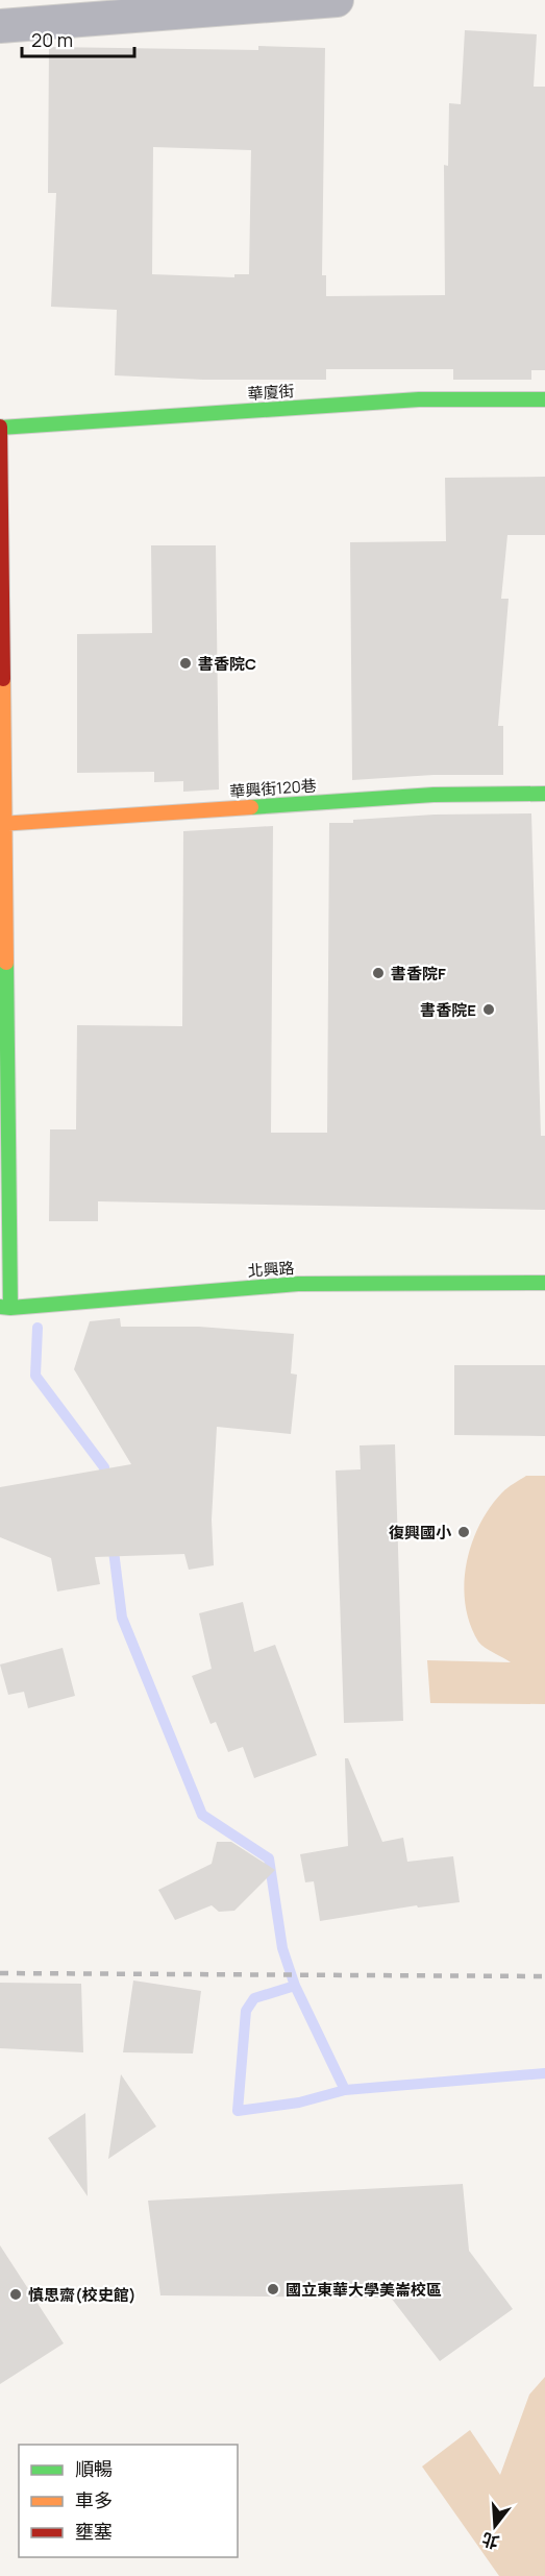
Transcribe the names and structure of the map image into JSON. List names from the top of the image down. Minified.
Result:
{"streets":{"street":["華廈街","華興街120巷","北興路"]},"places":["書香院C","書香院F","書香院E","復興國小","國立東華大學美崙校區","慎思齋(校史館)"],"legend":["順暢","車多","壅塞"],"scale_bar":"20 m","north":"bottom"}
